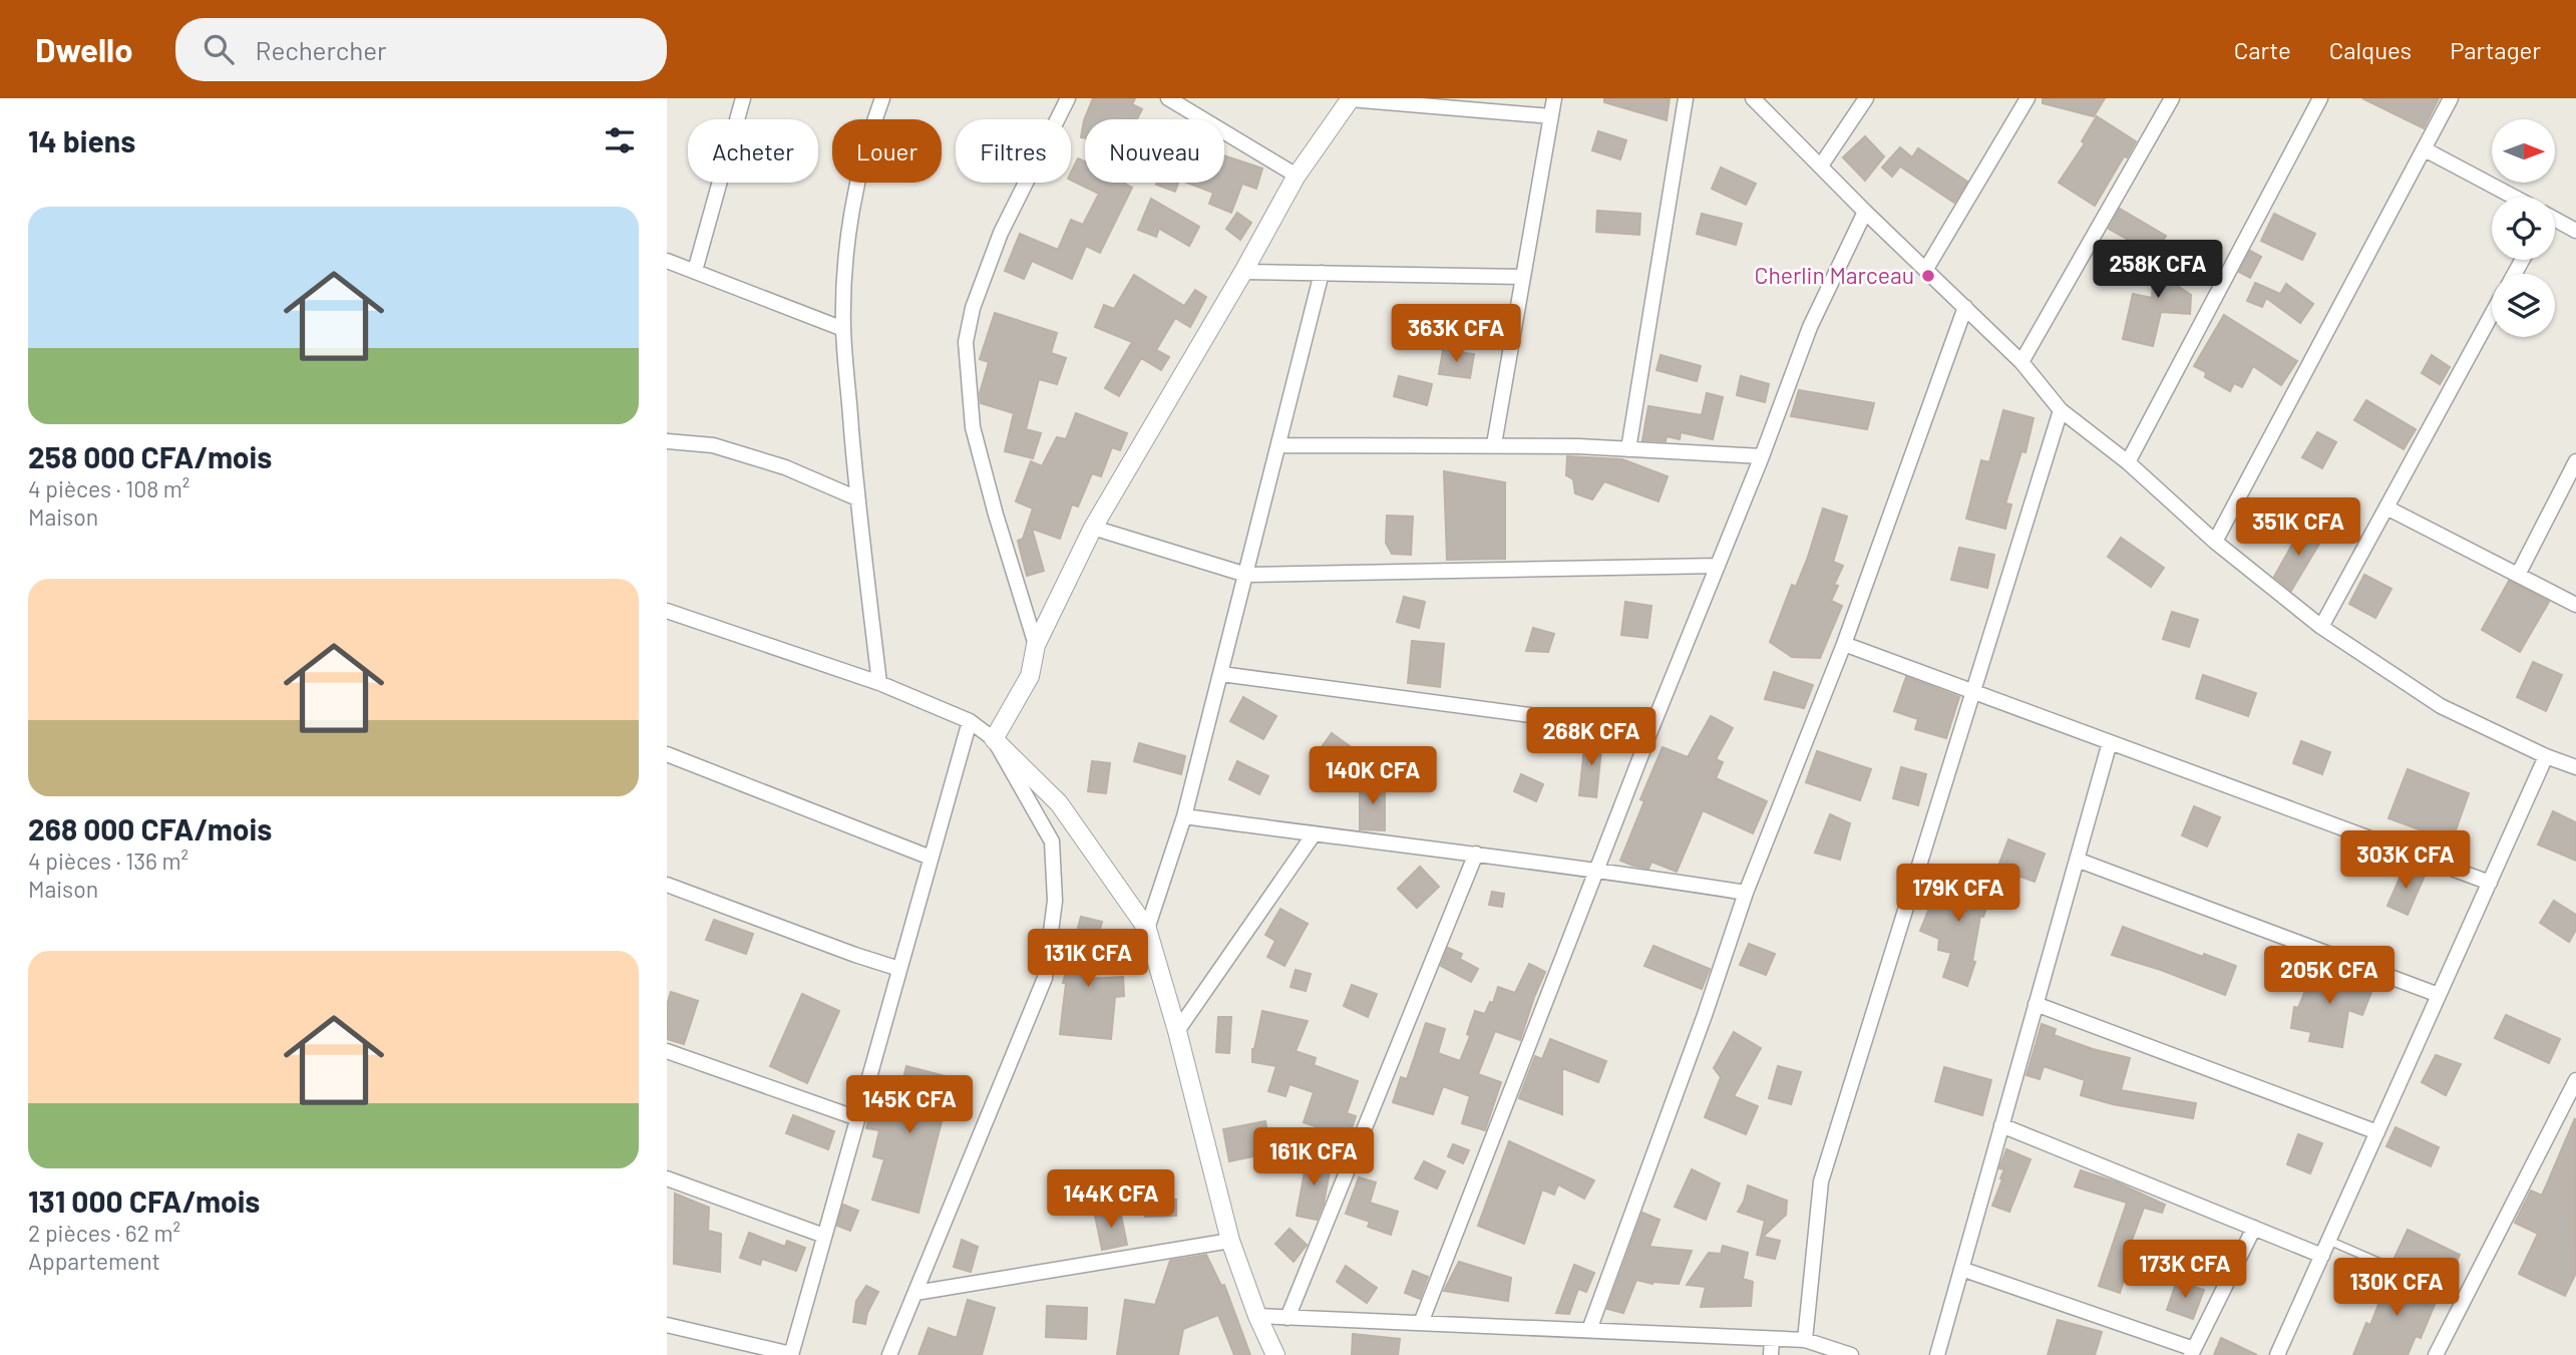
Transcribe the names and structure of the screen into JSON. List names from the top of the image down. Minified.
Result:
{"places":["Cherlin Marceau"],"north":"right","page":{"header":"Dwello","search":"Rechercher","nav":["Carte","Calques","Partager"],"heading":"14 biens","chip":["Acheter","Louer","Filtres","Nouveau"],"list":[{"name":"258 000 CFA/mois","note":"4 pièces · 108 m² · Maison"},{"name":"268 000 CFA/mois","note":"4 pièces · 136 m² · Maison"},{"name":"131 000 CFA/mois","note":"2 pièces · 62 m² · Appartement"}],"price":["258K CFA","363K CFA","351K CFA","268K CFA","140K CFA","303K CFA","179K CFA","131K CFA","205K CFA","145K CFA","161K CFA","144K CFA","173K CFA","130K CFA"]}}
